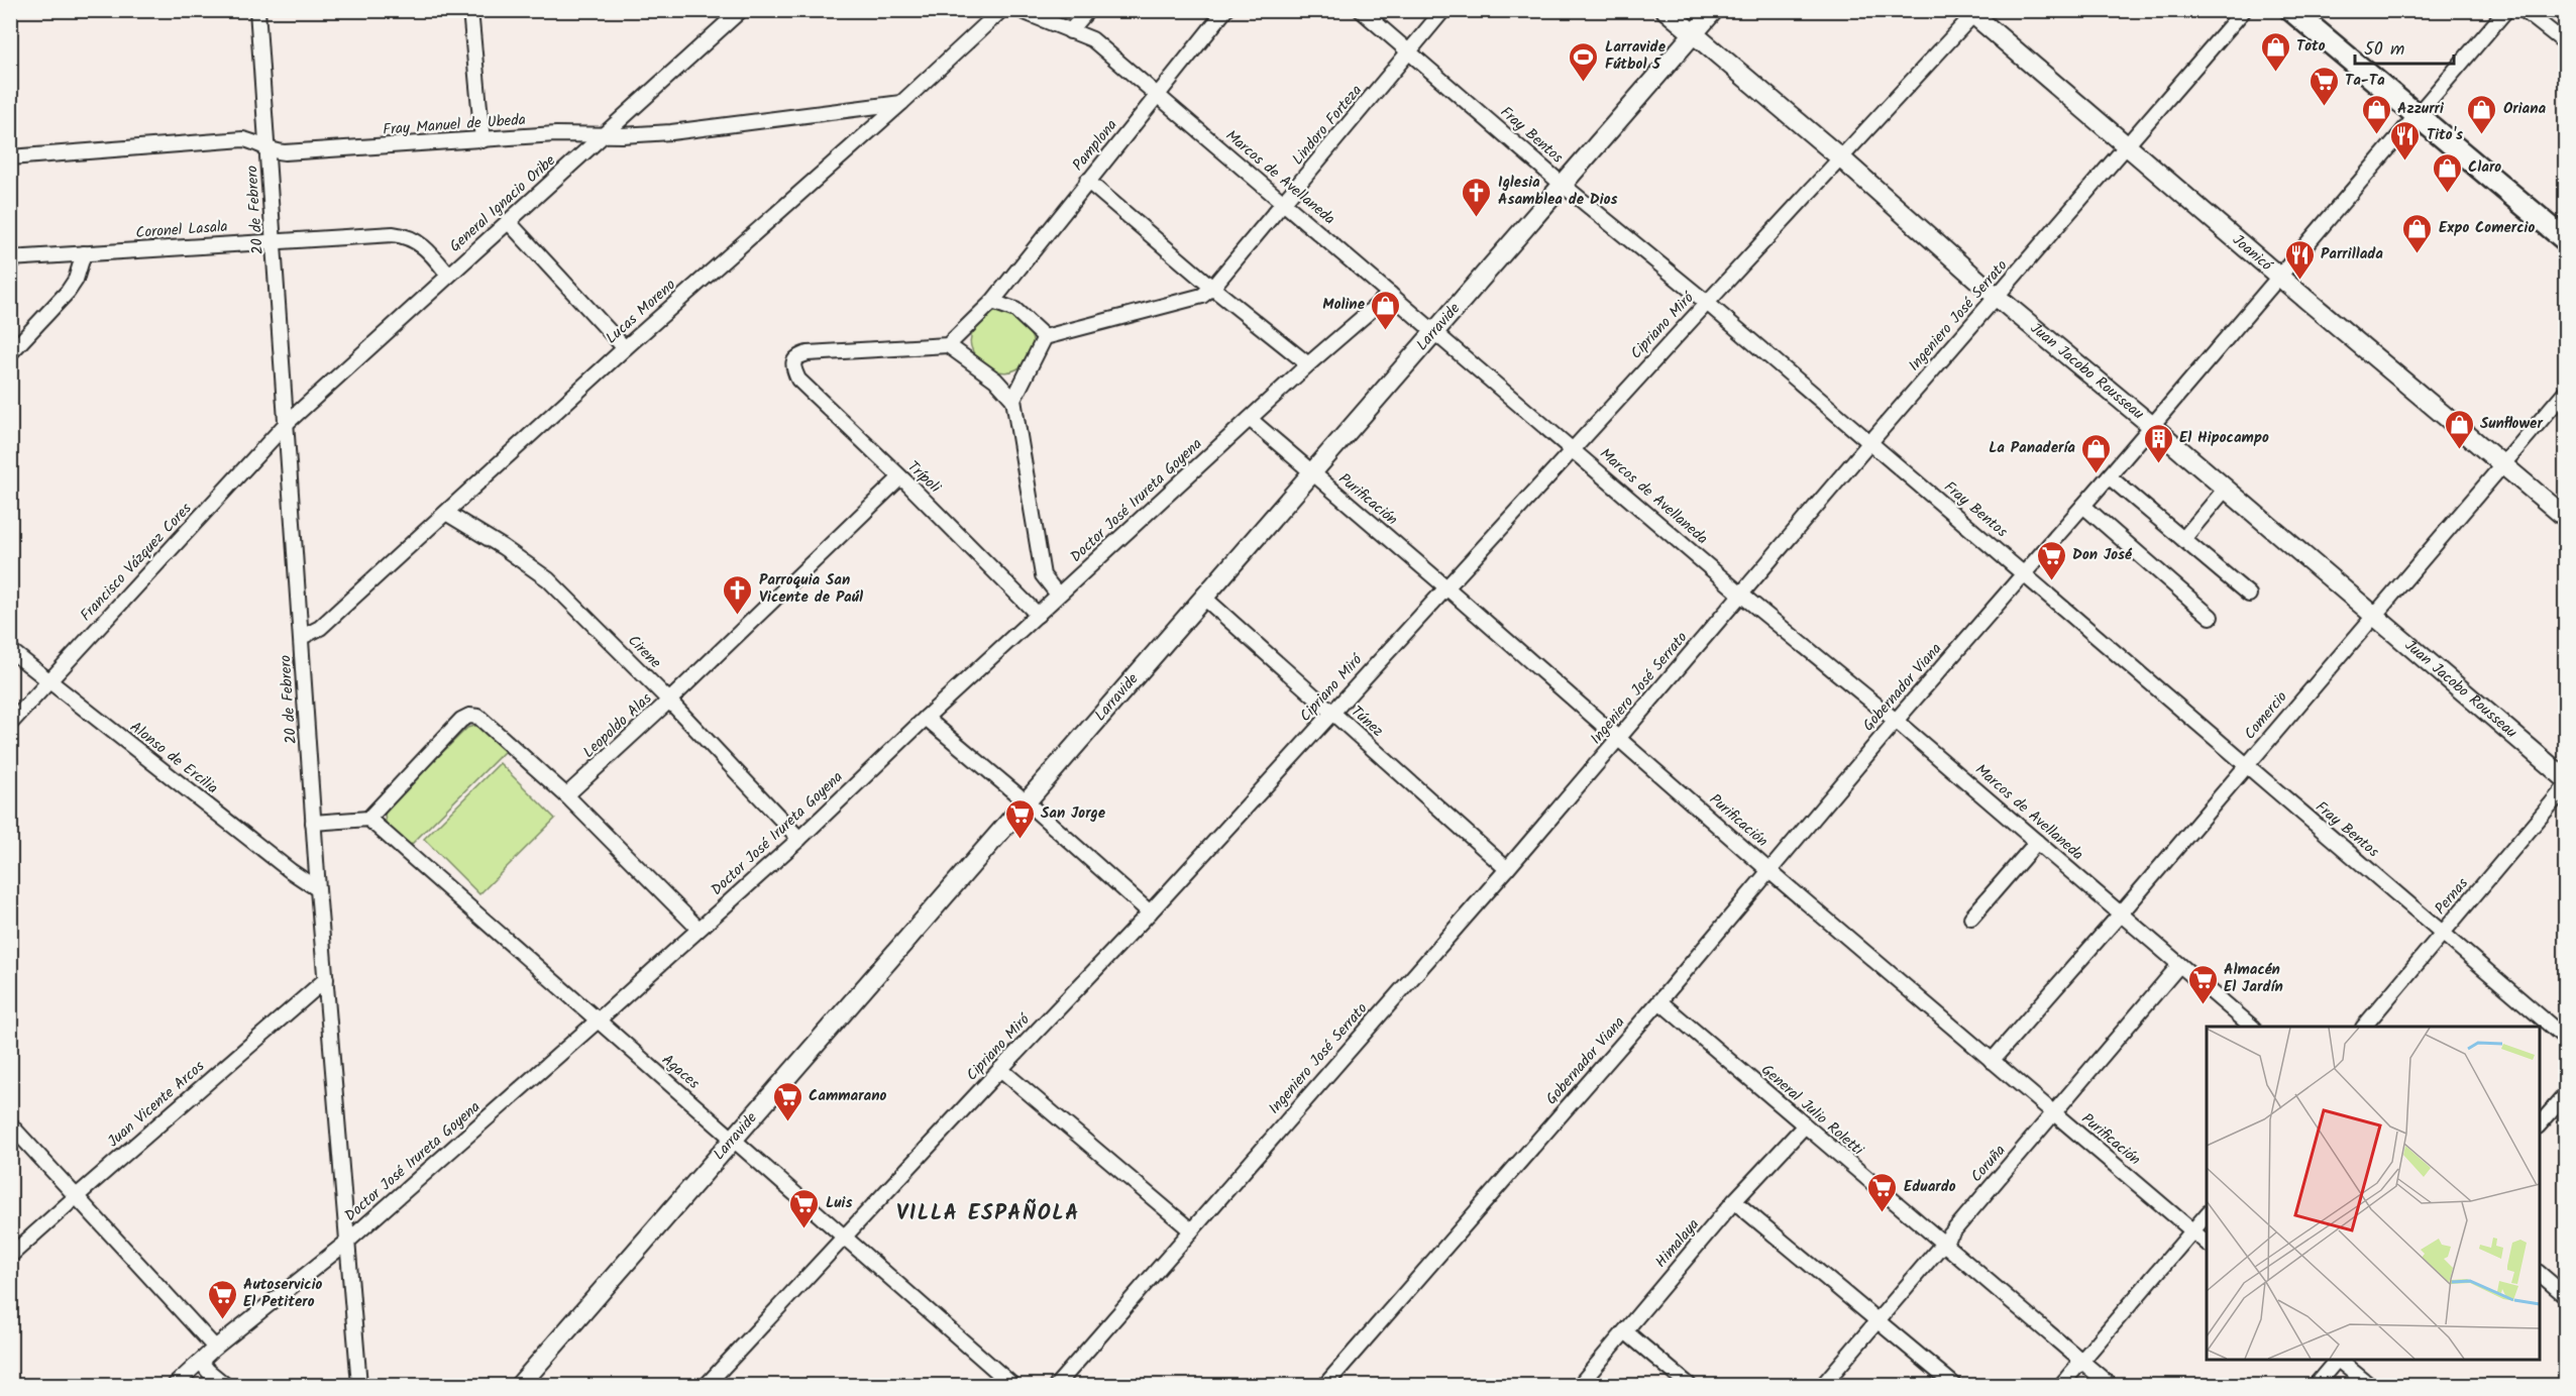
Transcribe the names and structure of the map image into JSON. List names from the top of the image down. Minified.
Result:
{"streets":{"street":["Fray Manuel de Ubeda","Lindoro Forteza","Fray Bentos","Pamplona","Marcos de Avellaneda","General Ignacio Oribe","20 de Febrero","Coronel Lasala","Joanicó","Lucas Moreno","Ingeniero José Serrato","Cipriano Miró","Larravide","Juan Jacobo Rousseau","Trípoli","Purificación","Doctor José Irureta Goyena","Francisco Vázquez Cores","Cirene","Gobernador Viana","Comercio","Túnez","Leopoldo Alas","Alonso de Ercilia","Pernas","Agaces","Juan Vicente Arcos","General Julio Roletti","Coruña","Himalaya"]},"crossings":[["Fray Manuel de Ubeda","General Ignacio Oribe"],["Fray Manuel de Ubeda","20 de Febrero"],["Fray Manuel de Ubeda","Lucas Moreno"],["Lindoro Forteza","Fray Bentos"],["Lindoro Forteza","Marcos de Avellaneda"],["Fray Bentos","Ingeniero José Serrato"],["Fray Bentos","Cipriano Miró"],["Fray Bentos","Larravide"],["Fray Bentos","Gobernador Viana"],["Fray Bentos","Comercio"],["Fray Bentos","Pernas"],["Pamplona","Marcos de Avellaneda"],["Pamplona","Trípoli"],["Marcos de Avellaneda","Ingeniero José Serrato"],["Marcos de Avellaneda","Cipriano Miró"],["Marcos de Avellaneda","Larravide"],["Marcos de Avellaneda","Doctor José Irureta Goyena"],["Marcos de Avellaneda","Gobernador Viana"],["Marcos de Avellaneda","Comercio"],["Marcos de Avellaneda","Coruña"],["General Ignacio Oribe","20 de Febrero"],["General Ignacio Oribe","Coronel Lasala"],["General Ignacio Oribe","Francisco Vázquez Cores"],["20 de Febrero","Coronel Lasala"],["20 de Febrero","Lucas Moreno"],["20 de Febrero","Doctor José Irureta Goyena"],["20 de Febrero","Francisco Vázquez Cores"],["20 de Febrero","Alonso de Ercilia"],["20 de Febrero","Juan Vicente Arcos"],["Joanicó","Ingeniero José Serrato"],["Joanicó","Cipriano Miró"],["Joanicó","Gobernador Viana"],["Joanicó","Comercio"],["Lucas Moreno","Cirene"],["Ingeniero José Serrato","Juan Jacobo Rousseau"],["Ingeniero José Serrato","Purificación"],["Ingeniero José Serrato","Túnez"],["Cipriano Miró","Juan Jacobo Rousseau"],["Cipriano Miró","Purificación"],["Cipriano Miró","Túnez"],["Cipriano Miró","Agaces"],["Larravide","Juan Jacobo Rousseau"],["Larravide","Purificación"],["Larravide","Túnez"],["Larravide","Agaces"],["Juan Jacobo Rousseau","Gobernador Viana"],["Juan Jacobo Rousseau","Comercio"],["Trípoli","Doctor José Irureta Goyena"],["Trípoli","Leopoldo Alas"],["Purificación","Doctor José Irureta Goyena"],["Purificación","Gobernador Viana"],["Purificación","Comercio"],["Purificación","Coruña"],["Doctor José Irureta Goyena","Cirene"],["Doctor José Irureta Goyena","Agaces"],["Francisco Vázquez Cores","Alonso de Ercilia"],["Cirene","Leopoldo Alas"],["Gobernador Viana","General Julio Roletti"],["General Julio Roletti","Coruña"],["General Julio Roletti","Himalaya"]],"districts":["VILLA ESPAÑOLA"],"places":{"shop":["Toto","Azzurri","Oriana","Claro","Expo Comercio","Moline","Sunflower","La Panadería"],"sports":["Larravide Fútbol 5"],"supermarket":["Ta-Ta","Don José","San Jorge","Almacén El Jardín","Cammarano","Eduardo","Luis","Autoservicio El Petitero"],"restaurant":["Tito's","Parrillada"],"church":["Iglesia Asamblea de Dios","Parroquia San Vicente de Paúl"],"building":["El Hipocampo"]},"scale_bar":"50 m"}
